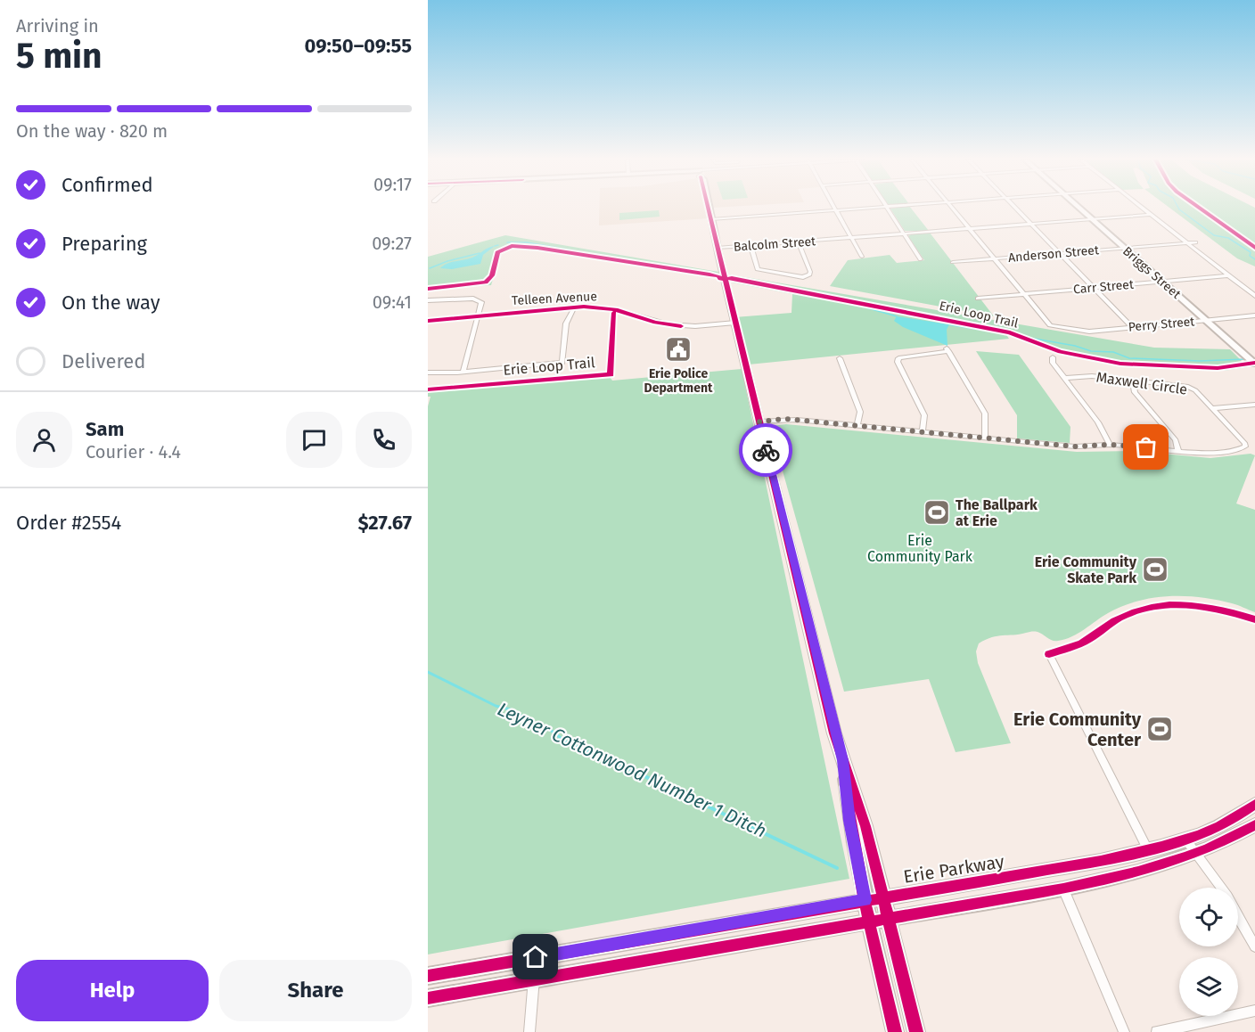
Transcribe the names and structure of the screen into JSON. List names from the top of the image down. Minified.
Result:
{"streets":{"main road":["Briggs Street","Erie Parkway"],"street":["Balcolm Street","Anderson Street","Carr Street","Telleen Avenue","Perry Street","Maxwell Circle"],"cycle path":["Erie Loop Trail"]},"crossings":[["Balcolm Street","Briggs Street"],["Anderson Street","Briggs Street"],["Briggs Street","Carr Street"],["Briggs Street","Perry Street"],["Carr Street","Perry Street"]],"water":["Leyner Cottonwood Number 1 Ditch"],"parks":["Erie Community Park"],"places":{"public building":["Erie Police Department"],"sports":["The Ballpark at Erie","Erie Community Skate Park","Erie Community Center"]},"page":{"heading":["5 min","Arriving in","09:50–09:55"],"panel":["Sam","Courier · 4.4","Order #2554","$27.67"],"bar":"On the way · 820 m","list":[["Confirmed","09:17"],["Preparing","09:27"],["On the way","09:41"],"Delivered"],"buttons":["Help","Share"]}}
